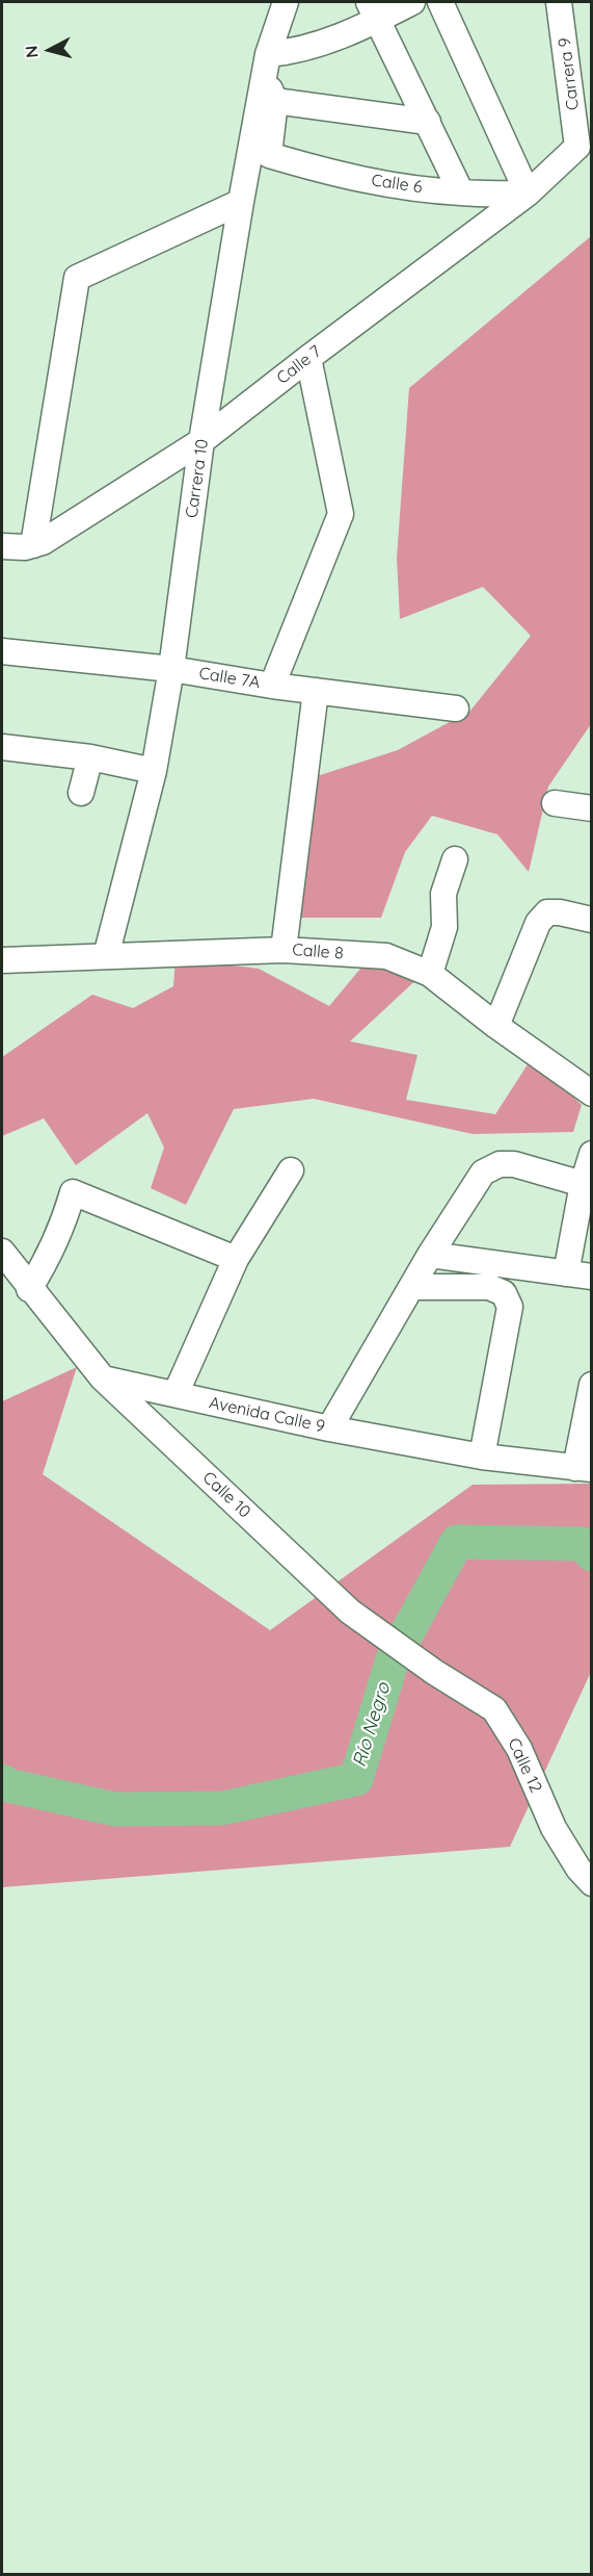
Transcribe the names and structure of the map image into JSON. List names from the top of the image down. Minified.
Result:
{"streets":{"street":["Carrera 9","Calle 6","Calle 7","Carrera 10","Calle 7A","Calle 8","Avenida Calle 9","Calle 10","Calle 12"]},"crossings":[["Carrera 9","Calle 7"],["Calle 6","Calle 7"],["Calle 7","Carrera 10"],["Carrera 10","Calle 7A"],["Carrera 10","Calle 8"],["Avenida Calle 9","Calle 10"],["Calle 10","Calle 12"]],"water":["Río Negro"],"north":"left"}
